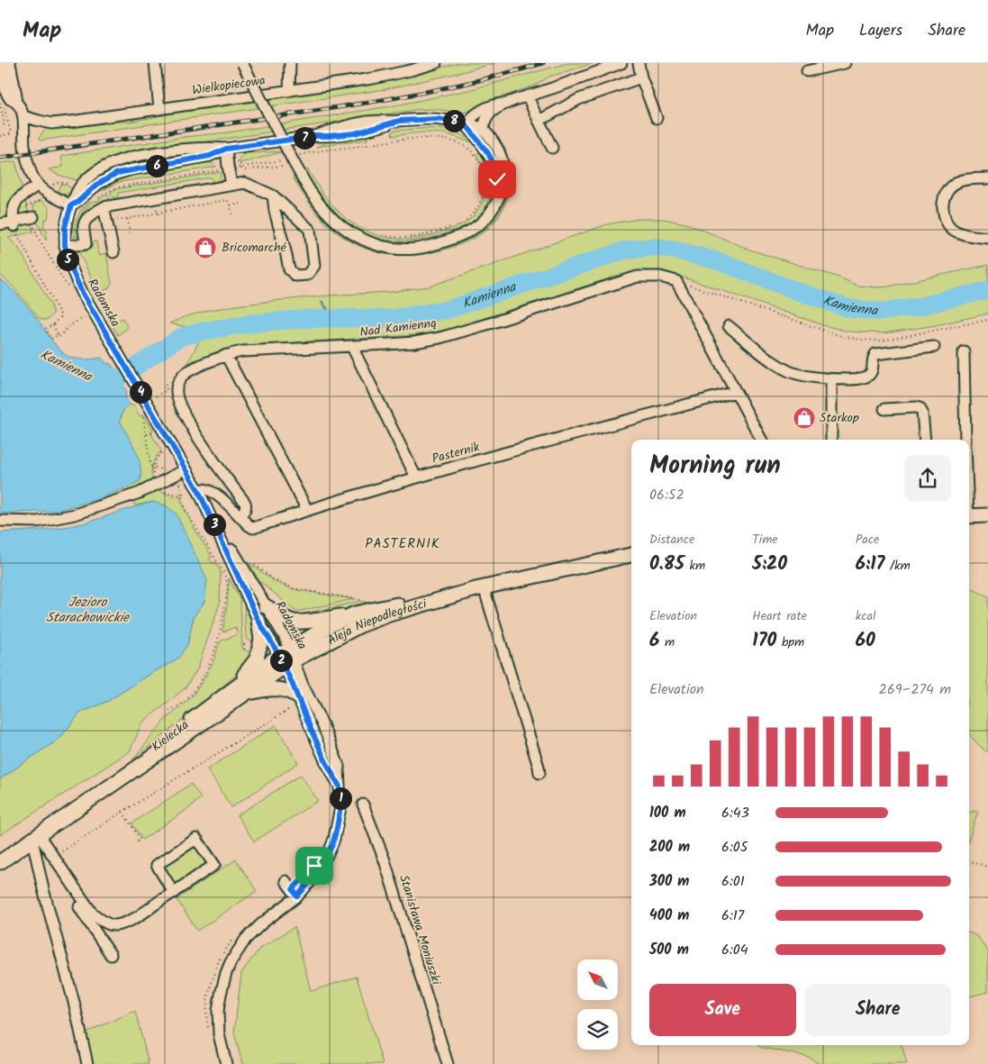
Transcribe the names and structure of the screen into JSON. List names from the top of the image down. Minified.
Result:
{"streets":{"main road":["Aleja Niepodległości","Kielecka"],"street":["Wielkopiecowa","Radomska","Nad Kamienną","Pasternik","Stanisława Moniuszki"]},"crossings":[["Radomska","Pasternik"],["Radomska","Aleja Niepodległości"],["Radomska","Kielecka"],["Nad Kamienną","Pasternik"],["Aleja Niepodległości","Kielecka"]],"districts":["PASTERNIK"],"water":["Kamienna","Jezioro Starachowickie"],"places":{"shop":["Bricomarché","Starkop"]},"north":"top left","page":{"header":"Map","nav":["Map","Layers","Share"],"pins":["8","7","6","5","4","3","2","1"],"heading":["Morning run","06:52"],"stats":[["Distance","0.85 km"],["Time","5:20"],["Pace","6:17 /km"],["Elevation","6 m"],["Heart rate","170 bpm"],["kcal","60"]],"chart":["Elevation","269–274 m"],"list":[{"name":"100 m","note":"6:43"},{"name":"200 m","note":"6:05"},{"name":"300 m","note":"6:01"},{"name":"400 m","note":"6:17"},{"name":"500 m","note":"6:04"}],"buttons":["Save","Share"]}}
